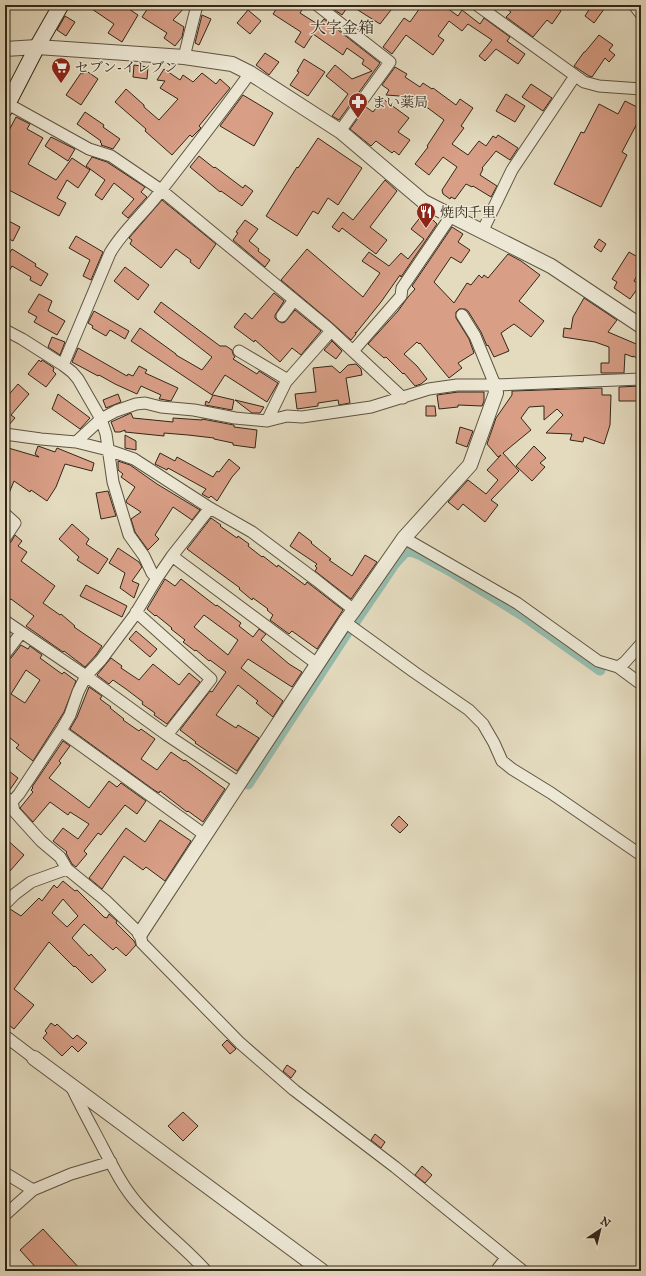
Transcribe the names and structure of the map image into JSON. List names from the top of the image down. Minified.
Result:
{"districts":["大字金箱"],"places":{"supermarket":["セブン-イレブン"],"pharmacy":["まい薬局"],"restaurant":["焼肉千里"]},"north":"top right"}
